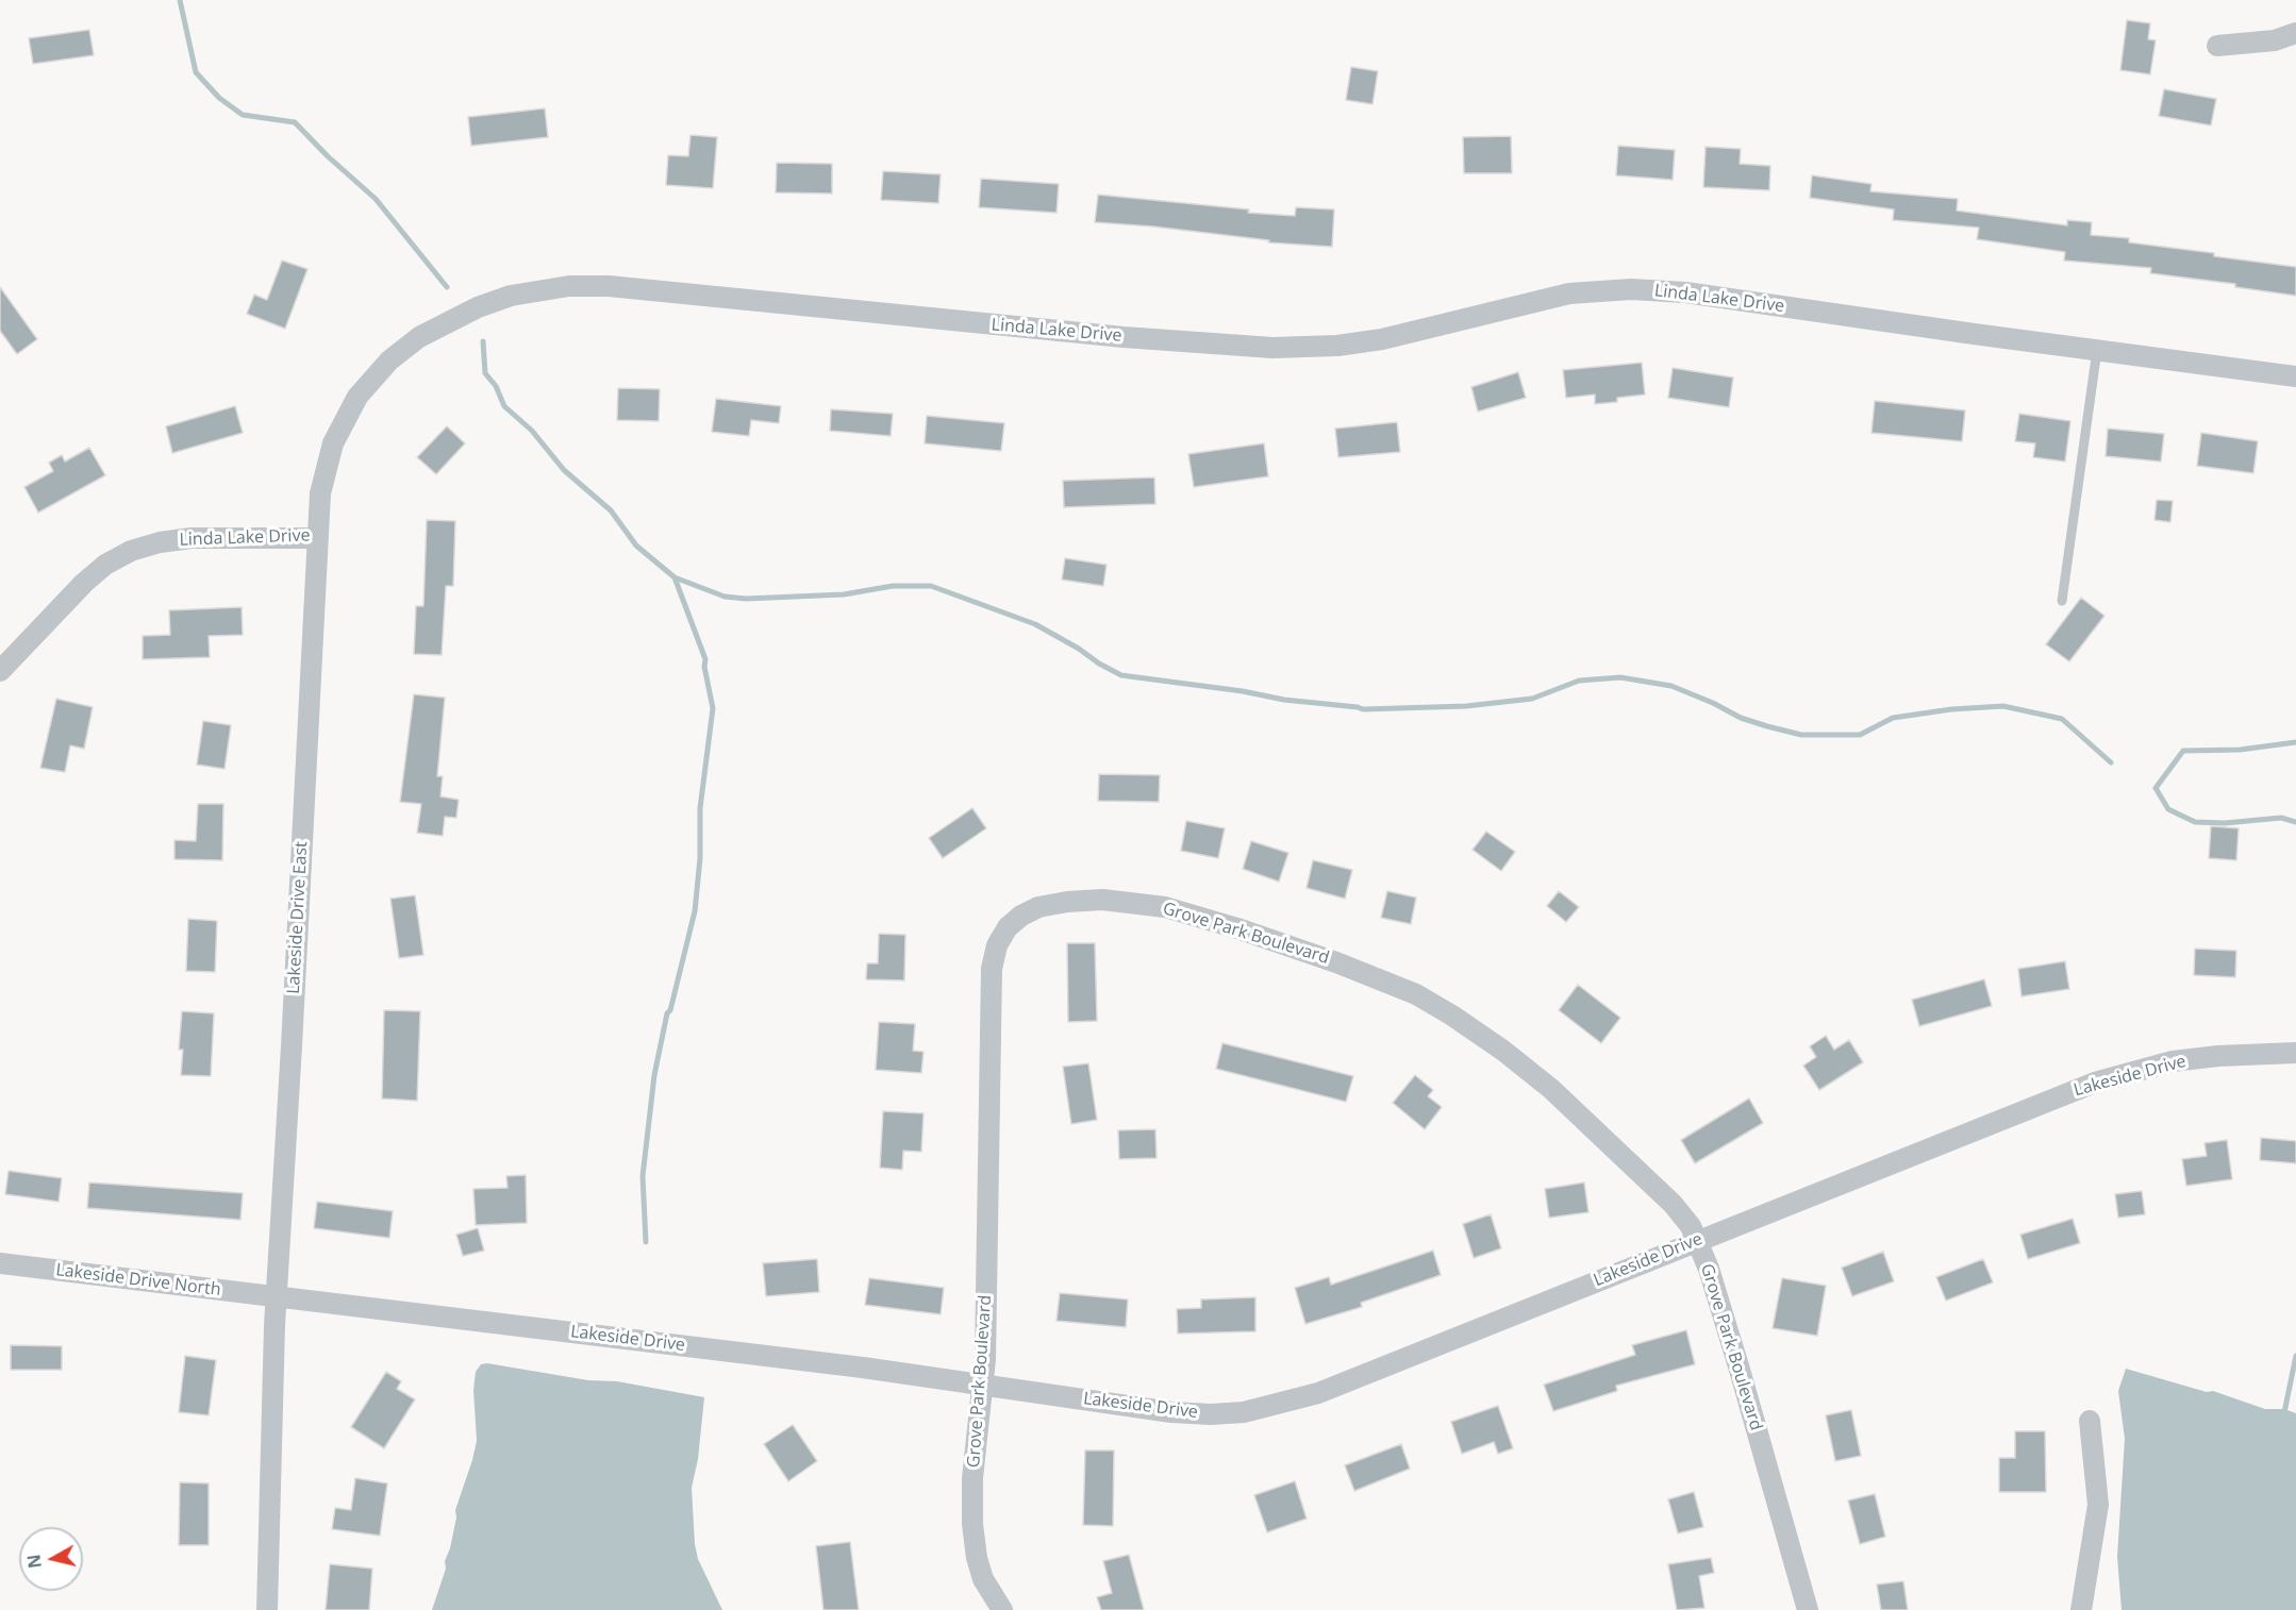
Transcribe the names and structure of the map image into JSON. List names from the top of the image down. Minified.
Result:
{"streets":{"street":["Linda Lake Drive","Lakeside Drive East","Grove Park Boulevard","Lakeside Drive","Lakeside Drive North"]},"crossings":[["Linda Lake Drive","Lakeside Drive East"],["Lakeside Drive East","Lakeside Drive"],["Lakeside Drive East","Lakeside Drive North"],["Grove Park Boulevard","Lakeside Drive"],["Lakeside Drive","Lakeside Drive North"]],"north":"left"}
